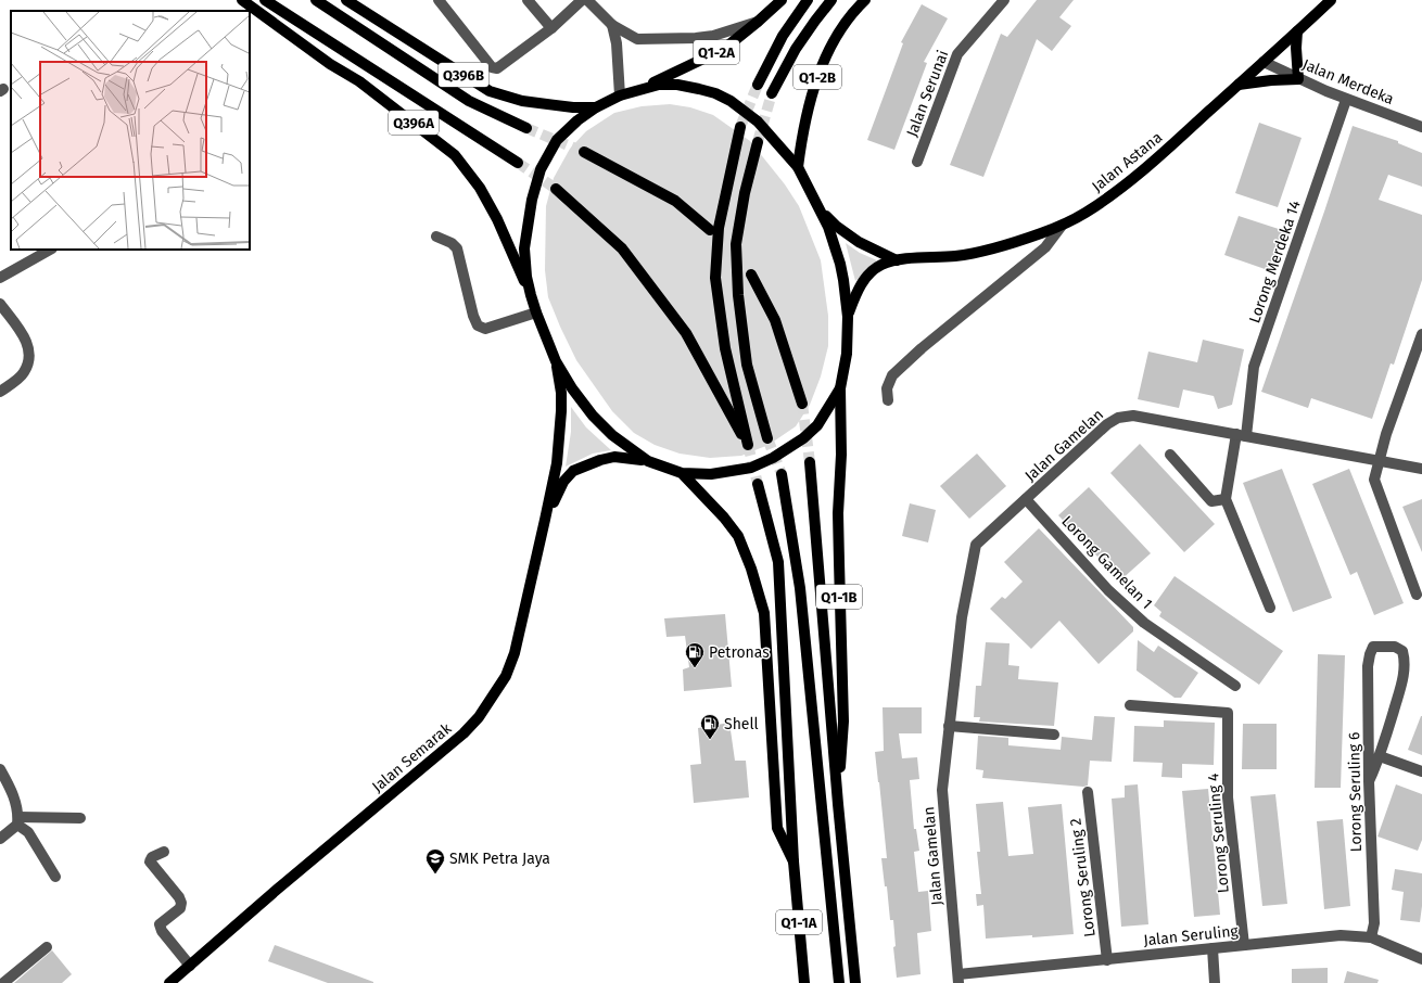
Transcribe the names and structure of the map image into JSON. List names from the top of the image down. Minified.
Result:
{"streets":{"main road":["Q1-2A","Q396B","Q1-2B","Q396A","Jalan Astana","Q1-1B","Jalan Semarak","Q1-1A"],"street":["Jalan Merdeka","Jalan Serunai","Lorong Merdeka 14","Jalan Gamelan","Lorong Gamelan 1","Lorong Seruling 6","Lorong Seruling 4","Lorong Seruling 2","Jalan Seruling"]},"crossings":[["Jalan Merdeka","Jalan Astana"],["Jalan Merdeka","Lorong Merdeka 14"],["Lorong Merdeka 14","Jalan Gamelan"],["Jalan Gamelan","Lorong Gamelan 1"],["Jalan Gamelan","Jalan Seruling"],["Lorong Seruling 6","Jalan Seruling"],["Lorong Seruling 4","Jalan Seruling"],["Lorong Seruling 2","Jalan Seruling"]],"places":{"fuel station":["Petronas","Shell"],"school or university":["SMK Petra Jaya"]}}
